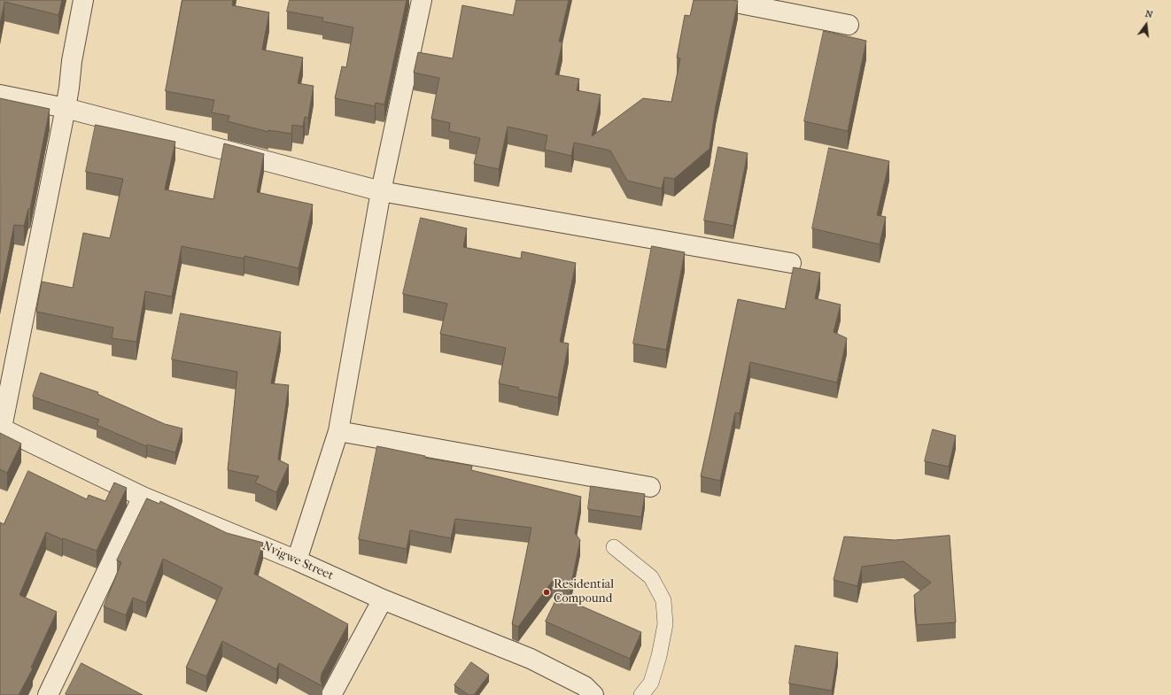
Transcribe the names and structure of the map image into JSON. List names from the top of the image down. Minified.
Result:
{"streets":{"street":["Nvigwe Street"]},"places":["Residential Compound"],"north":"top"}
